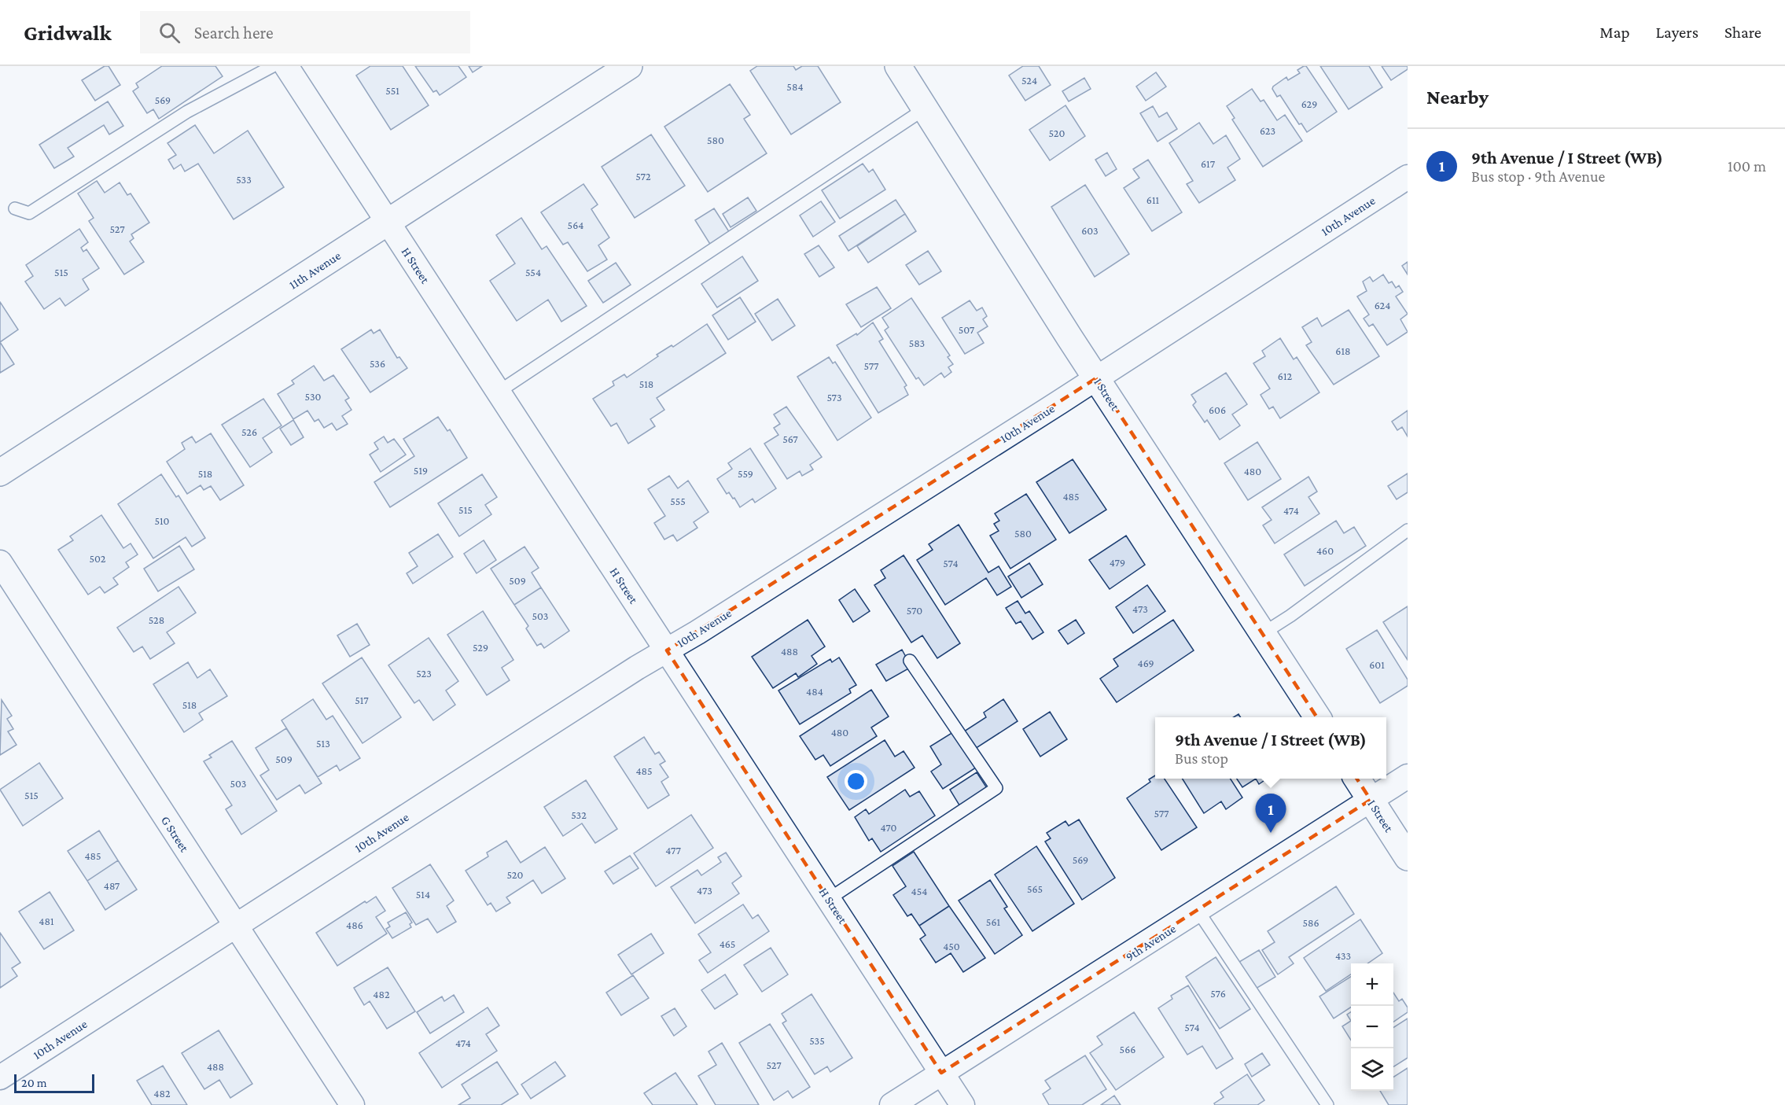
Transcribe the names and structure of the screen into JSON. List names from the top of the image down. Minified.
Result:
{"streets":{"street":["10th Avenue","H Street","11th Avenue","I Street","G Street","9th Avenue"]},"crossings":[["10th Avenue","H Street"],["10th Avenue","I Street"],["10th Avenue","G Street"],["H Street","11th Avenue"],["H Street","9th Avenue"],["I Street","9th Avenue"]],"house_numbers":["524","584","551","569","629","623","520","580","617","572","533","611","564","527","603","515","554","624","507","583","618","536","577","612","518","530","573","606","526","567","519","480","518","559","485","555","515","474","510","580","460","502","479","574","509","473","570","503","528","529","488","469","601","523","484","517","518","480","513","509","485","503","515","577","532","470","477","485","569","520","487","565","473","454","514","481","561","586","486","465","450","433","576","482","574","535","474","566","527","488","482"],"scale_bar":"20 m","page":{"header":"Gridwalk","search":"Search here","nav":["Map","Layers","Share"],"heading":"Nearby","list":[{"mark":"1","name":"9th Avenue / I Street (WB)","note":"Bus stop · 9th Avenue","value":"100 m"}],"popup":["9th Avenue / I Street (WB)","Bus stop"],"pins":"1","map_buttons":["+","−"],"scale":"20 m"}}
